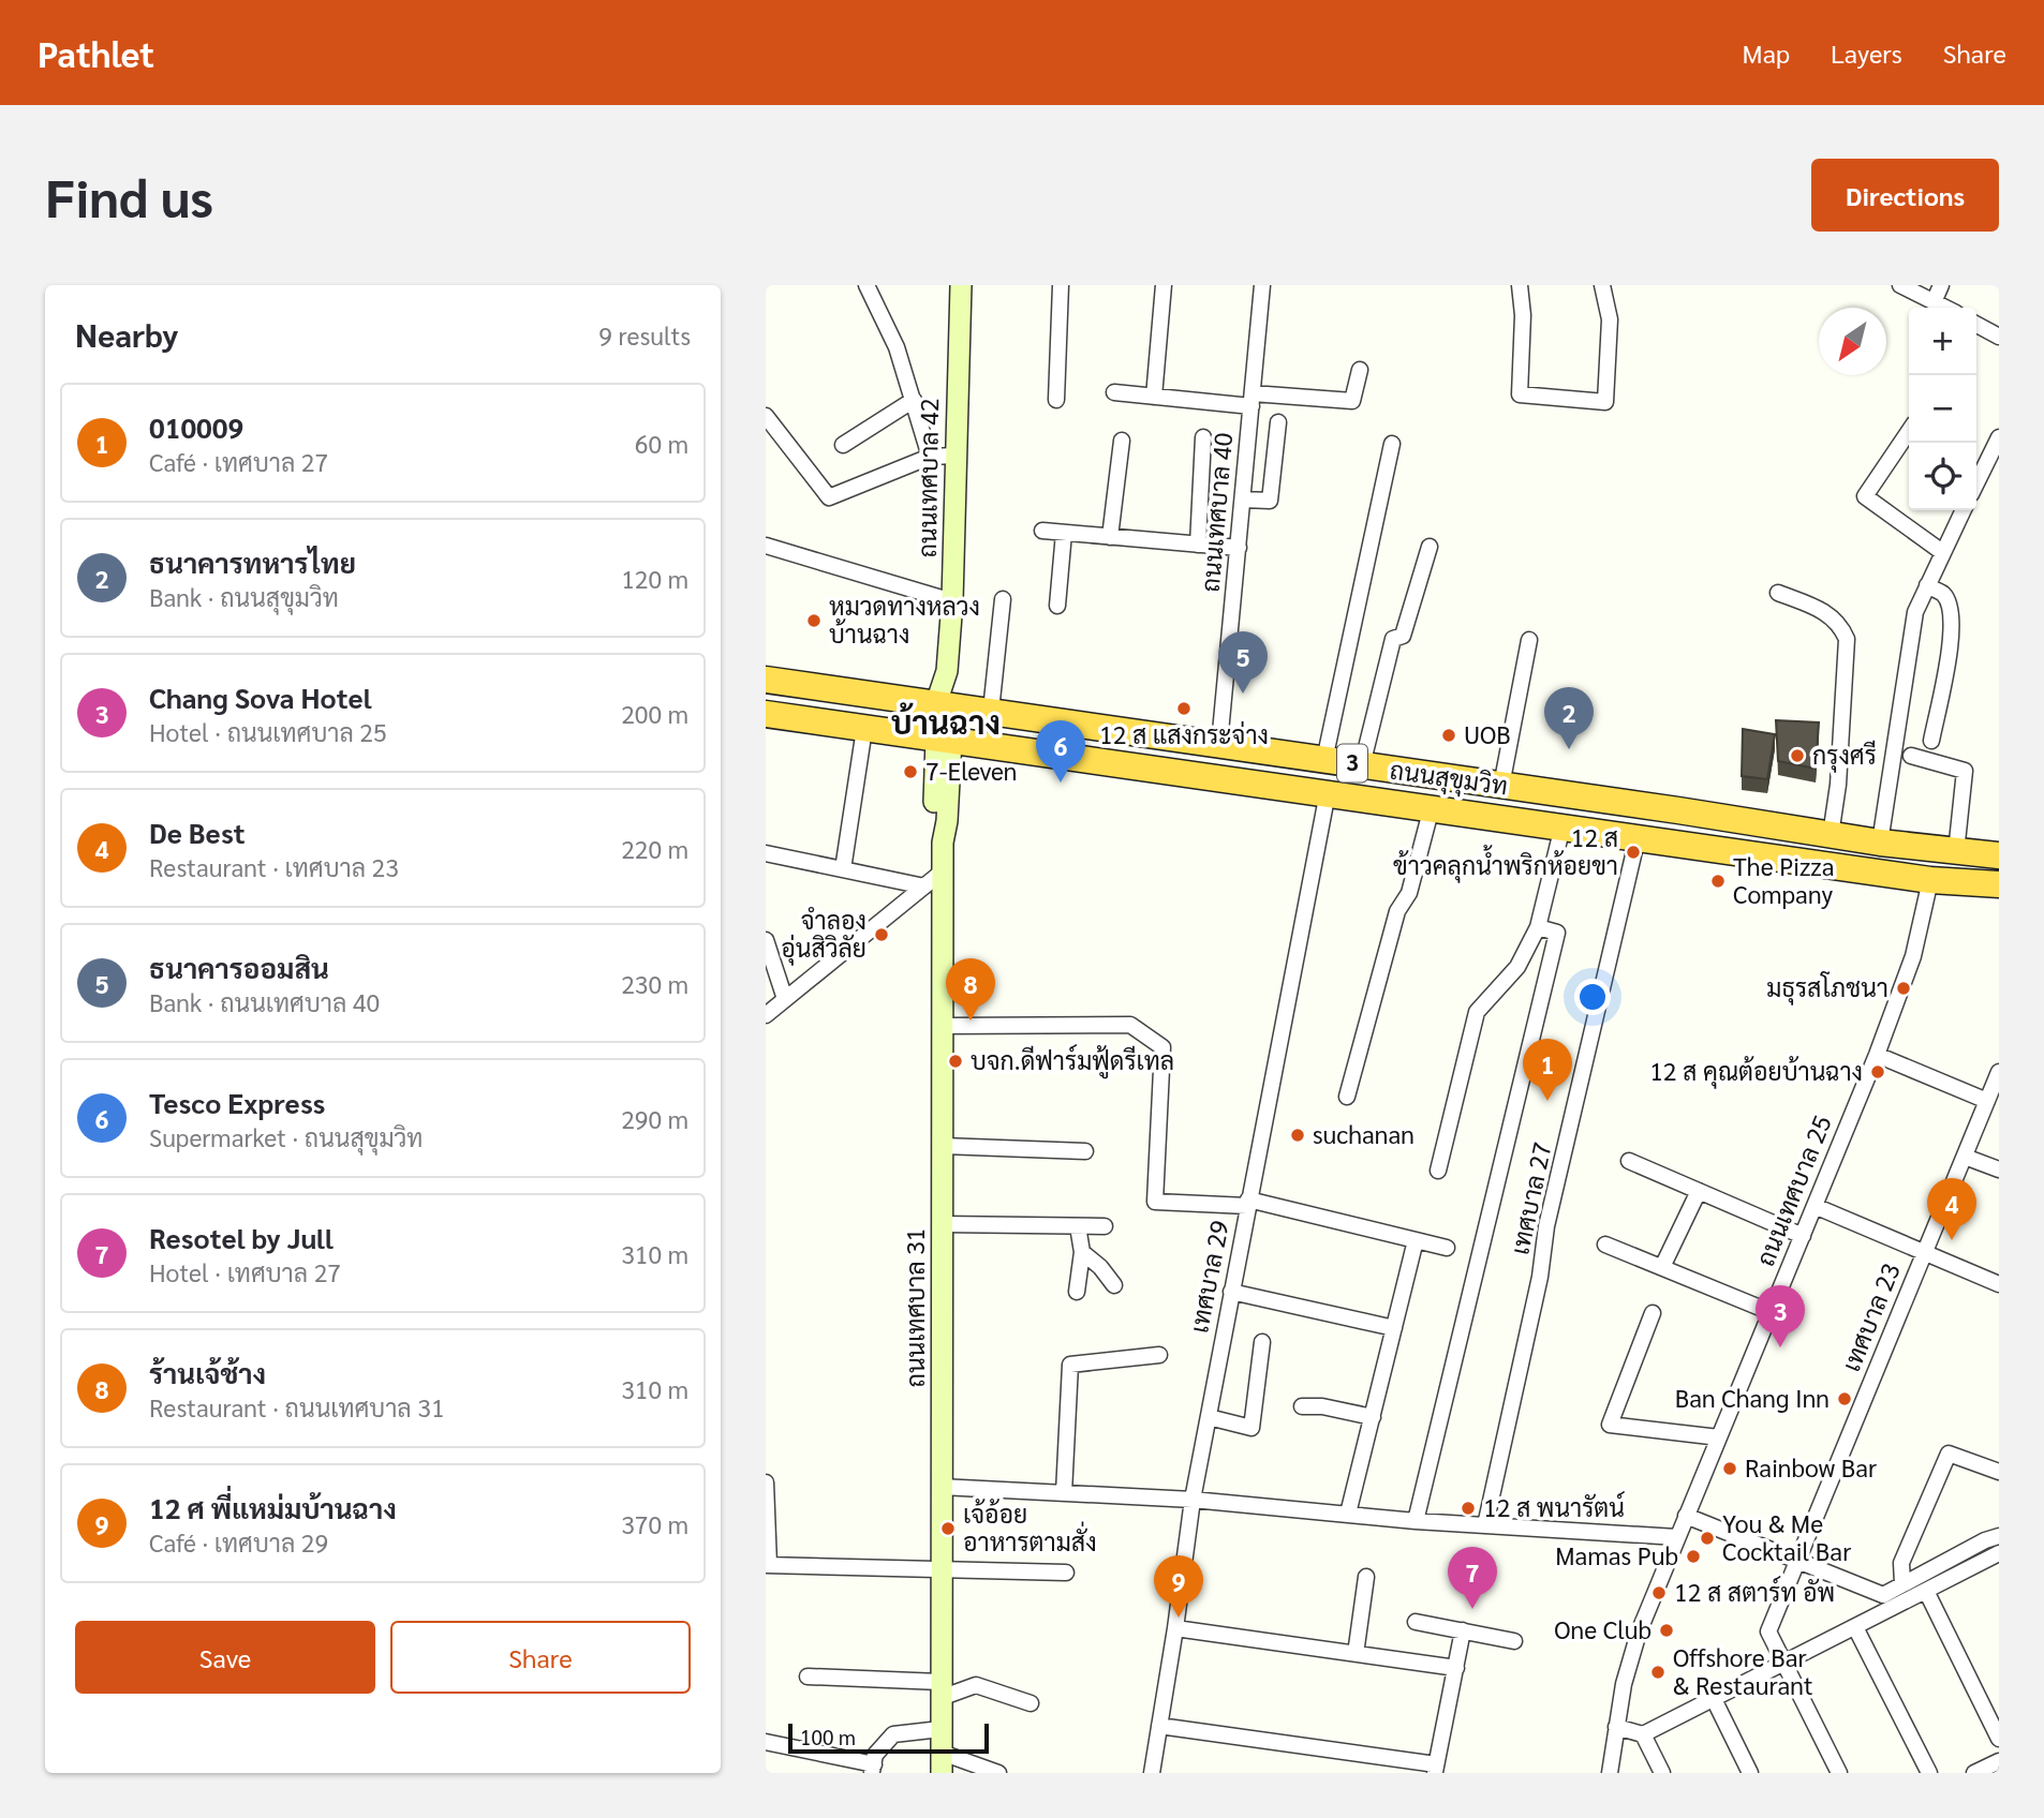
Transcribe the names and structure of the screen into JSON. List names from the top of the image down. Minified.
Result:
{"streets":{"highway":["3","ถนนสุขุมวิท"],"main road":["ถนนเทศบาล 42","ถนนเทศบาล 31"],"street":["ถนนเทศบาล 40","ถนนเทศบาล 25","เทศบาล 27","เทศบาล 29","เทศบาล 23"]},"crossings":[["ถนนเทศบาล 42","ถนนสุขุมวิท"],["ถนนเทศบาล 40","ถนนสุขุมวิท"],["ถนนสุขุมวิท","ถนนเทศบาล 25"],["ถนนสุขุมวิท","เทศบาล 27"],["ถนนสุขุมวิท","เทศบาล 29"],["ถนนสุขุมวิท","ถนนเทศบาล 31"]],"districts":["บ้านฉาง"],"places":["หมวดทางหลวง บ้านฉาง","12 ส แสงกระจ่าง","UOB","กรุงศรี","7-Eleven","12 ส ข้าวคลุกน้ำพริกห้อยขา","The Pizza Company","จำลอง อุ่นสิวิลัย","มธุรสโภชนา","บจก.ดีฟาร์มฟู้ดรีเทล","12 ส คุณต้อยบ้านฉาง","suchanan","Ban Chang Inn","Rainbow Bar","12 ส พนารัตน์","เจ้อ้อย อาหารตามสั่ง","You & Me Cocktail Bar","Mamas Pub","12 ส สตาร์ท อัพ","One Club","Offshore Bar & Restaurant"],"scale_bar":"100 m","north":"bottom left","page":{"header":"Pathlet","nav":["Map","Layers","Share"],"buttons":["Directions",["Save","Share"]],"title":"Find us","heading":["Nearby","9 results"],"map_buttons":["+","−"],"list":[{"mark":"1","name":"010009","note":"Café · เทศบาล 27","value":"60 m"},{"mark":"2","name":"ธนาคารทหารไทย","note":"Bank · ถนนสุขุมวิท","value":"120 m"},{"mark":"3","name":"Chang Sova Hotel","note":"Hotel · ถนนเทศบาล 25","value":"200 m"},{"mark":"4","name":"De Best","note":"Restaurant · เทศบาล 23","value":"220 m"},{"mark":"5","name":"ธนาคารออมสิน","note":"Bank · ถนนเทศบาล 40","value":"230 m"},{"mark":"6","name":"Tesco Express","note":"Supermarket · ถนนสุขุมวิท","value":"290 m"},{"mark":"7","name":"Resotel by Jull","note":"Hotel · เทศบาล 27","value":"310 m"},{"mark":"8","name":"ร้านเจ้ช้าง","note":"Restaurant · ถนนเทศบาล 31","value":"310 m"},{"mark":"9","name":"12 ศ พี่แหม่มบ้านฉาง","note":"Café · เทศบาล 29","value":"370 m"}],"pins":["5","2","6","8","1","4","3","7","9"],"scale":"100 m"}}
